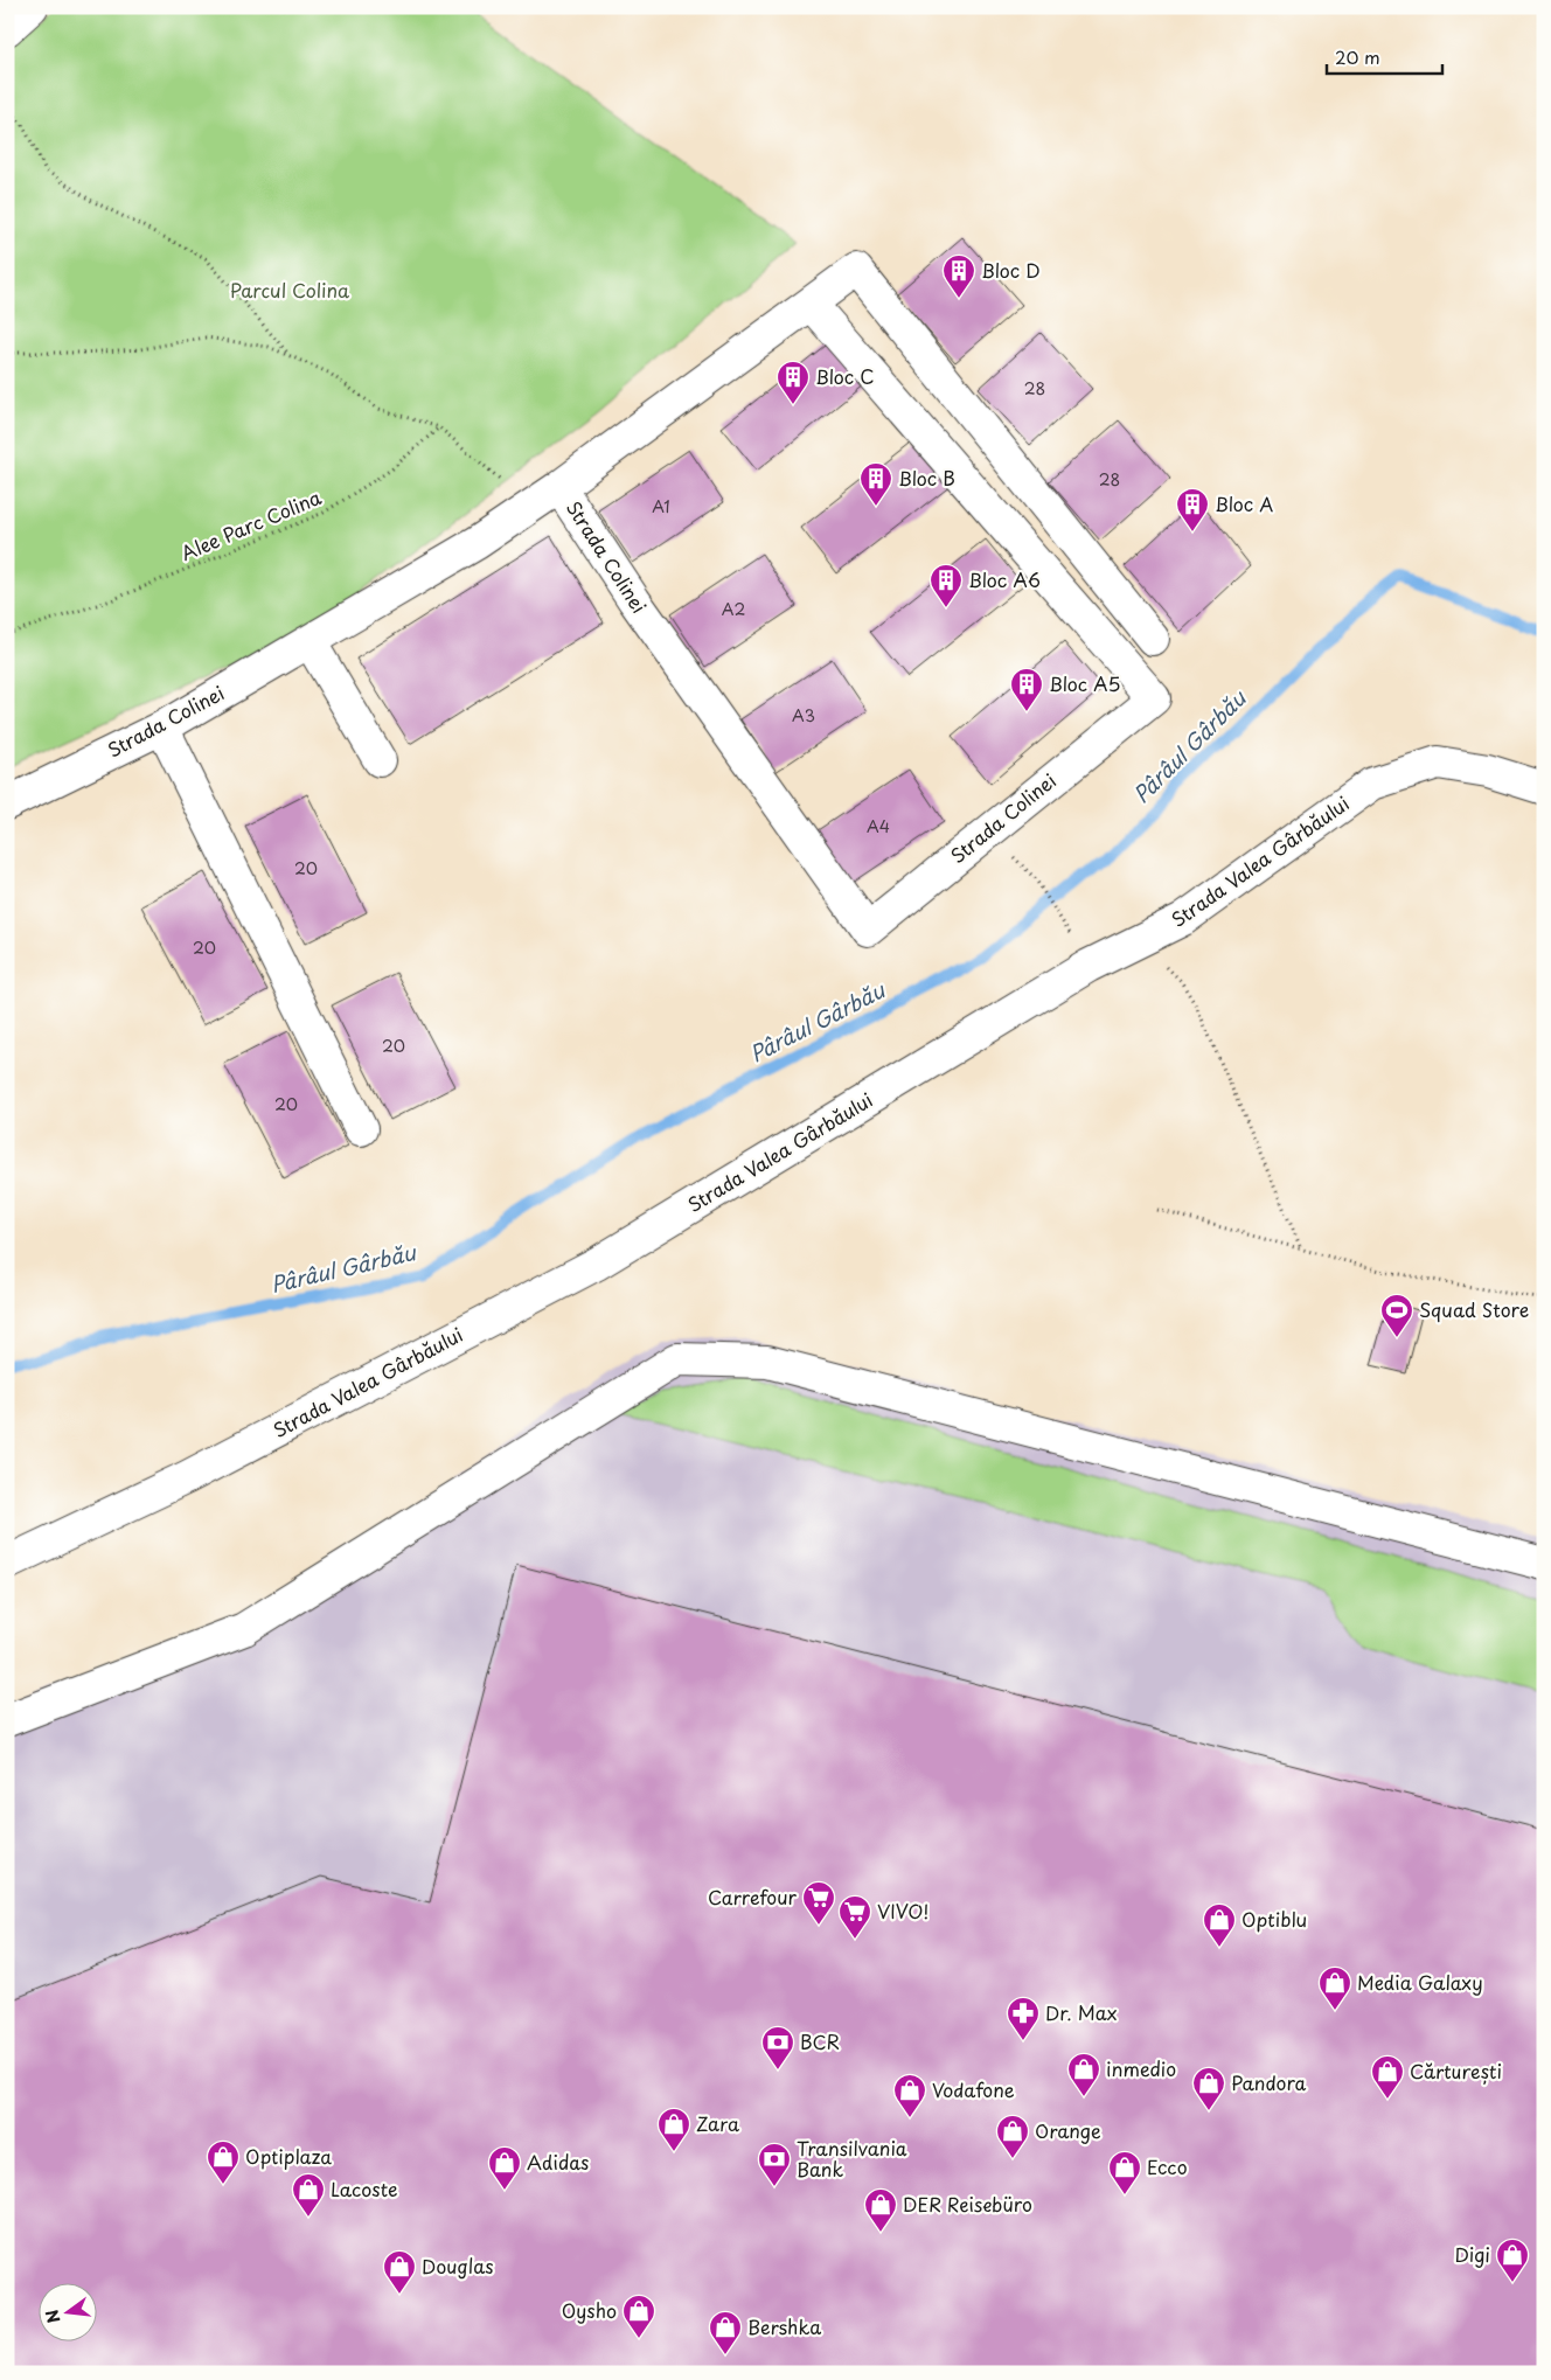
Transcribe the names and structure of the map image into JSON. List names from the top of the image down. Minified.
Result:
{"streets":{"street":["Strada Colinei","Strada Valea Gârbăului"],"path":["Alee Parc Colina"]},"water":["Pârâul Gârbău"],"parks":["Parcul Colina"],"places":{"building":["Bloc D","Bloc C","Bloc B","Bloc A","Bloc A6","Bloc A5"],"sports":["Squad Store"],"supermarket":["Carrefour","VIVO!"],"shop":["Optiblu","Media Galaxy","inmedio","Cărturești","Pandora","Vodafone","Zara","Orange","Optiplaza","Adidas","Ecco","Lacoste","DER Reisebüro","Digi","Douglas","Oysho","Bershka"],"pharmacy":["Dr. Max"],"bank":["BCR","Transilvania Bank"]},"house_numbers":["28","28","A1","A2","A3","A4","20","20","20","20"],"scale_bar":"20 m","north":"left"}
